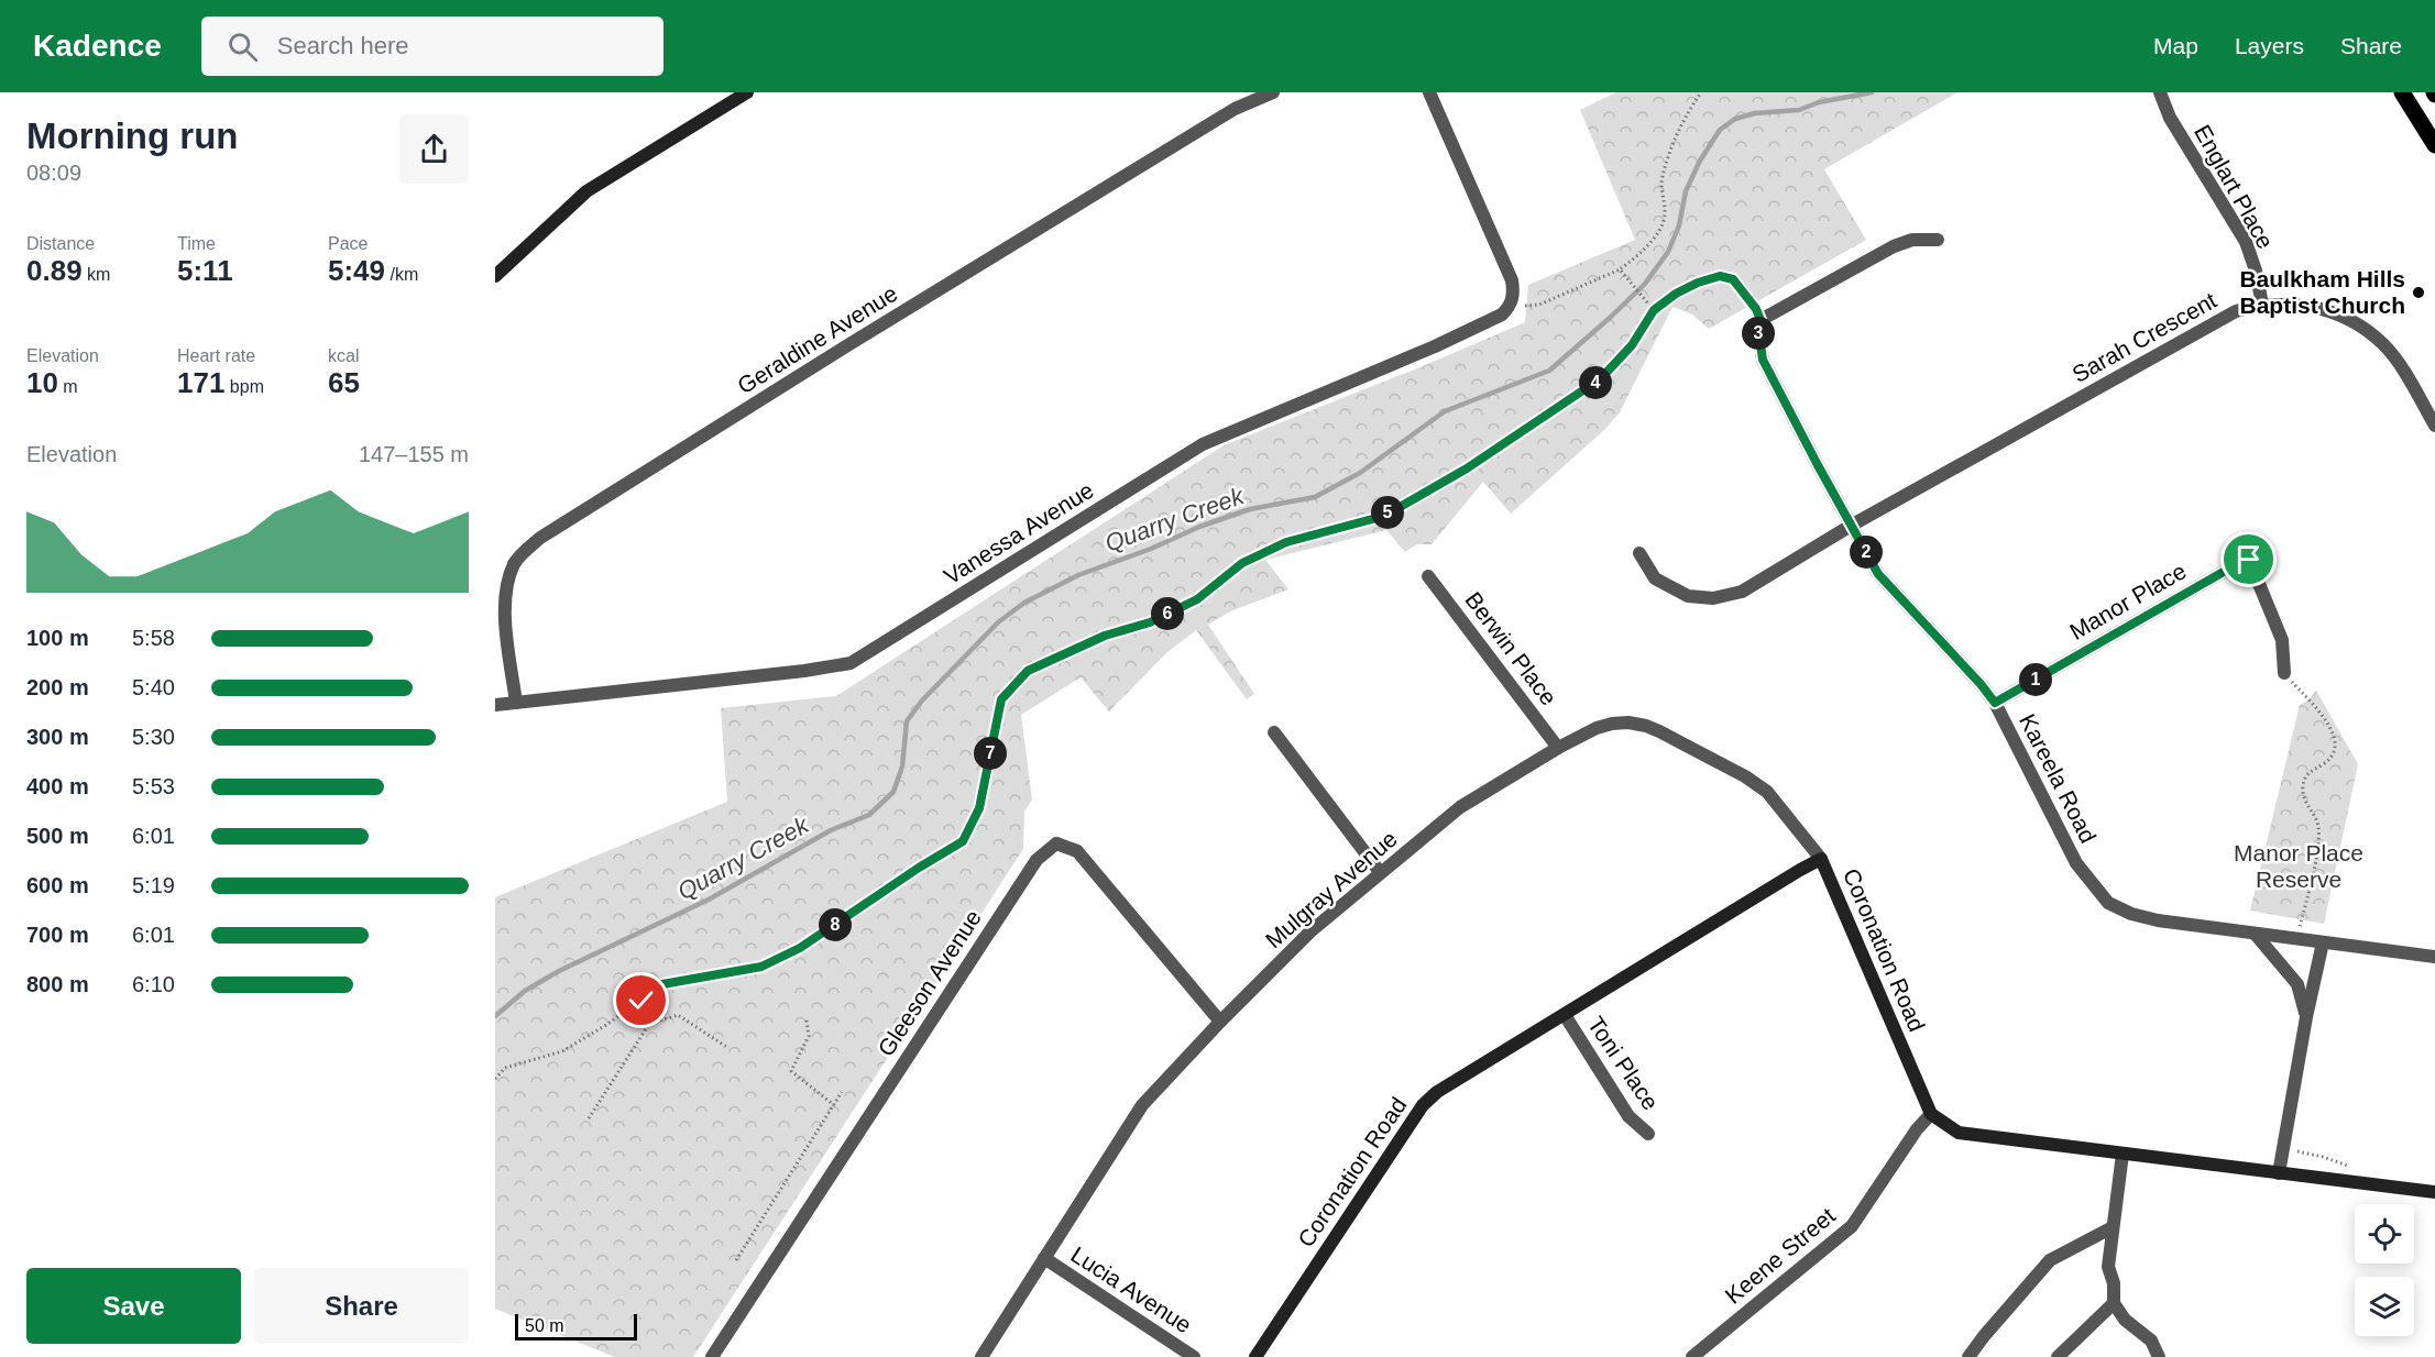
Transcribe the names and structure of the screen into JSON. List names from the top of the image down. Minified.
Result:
{"streets":{"street":["Englart Place","Sarah Crescent","Geraldine Avenue","Vanessa Avenue","Manor Place","Berwin Place","Kareela Road","Mulgray Avenue","Coronation Road","Gleeson Avenue","Toni Place","Keene Street","Lucia Avenue"]},"crossings":[["Englart Place","Sarah Crescent"],["Sarah Crescent","Kareela Road"],["Geraldine Avenue","Vanessa Avenue"],["Manor Place","Kareela Road"],["Berwin Place","Mulgray Avenue"],["Mulgray Avenue","Coronation Road"],["Mulgray Avenue","Gleeson Avenue"],["Mulgray Avenue","Lucia Avenue"],["Coronation Road","Toni Place"],["Coronation Road","Keene Street"]],"water":["Quarry Creek"],"parks":["Manor Place Reserve"],"places":["Baulkham Hills Baptist Church"],"scale_bar":"50 m","page":{"header":"Kadence","search":"Search here","nav":["Map","Layers","Share"],"heading":["Morning run","08:09"],"stats":[["Distance","0.89 km"],["Time","5:11"],["Pace","5:49 /km"],["Elevation","10 m"],["Heart rate","171 bpm"],["kcal","65"]],"pins":["3","4","5","2","6","1","7","8"],"chart":["Elevation","147–155 m"],"list":[{"name":"100 m","note":"5:58"},{"name":"200 m","note":"5:40"},{"name":"300 m","note":"5:30"},{"name":"400 m","note":"5:53"},{"name":"500 m","note":"6:01"},{"name":"600 m","note":"5:19"},{"name":"700 m","note":"6:01"},{"name":"800 m","note":"6:10"}],"buttons":["Save","Share"],"scale":"50 m"}}
